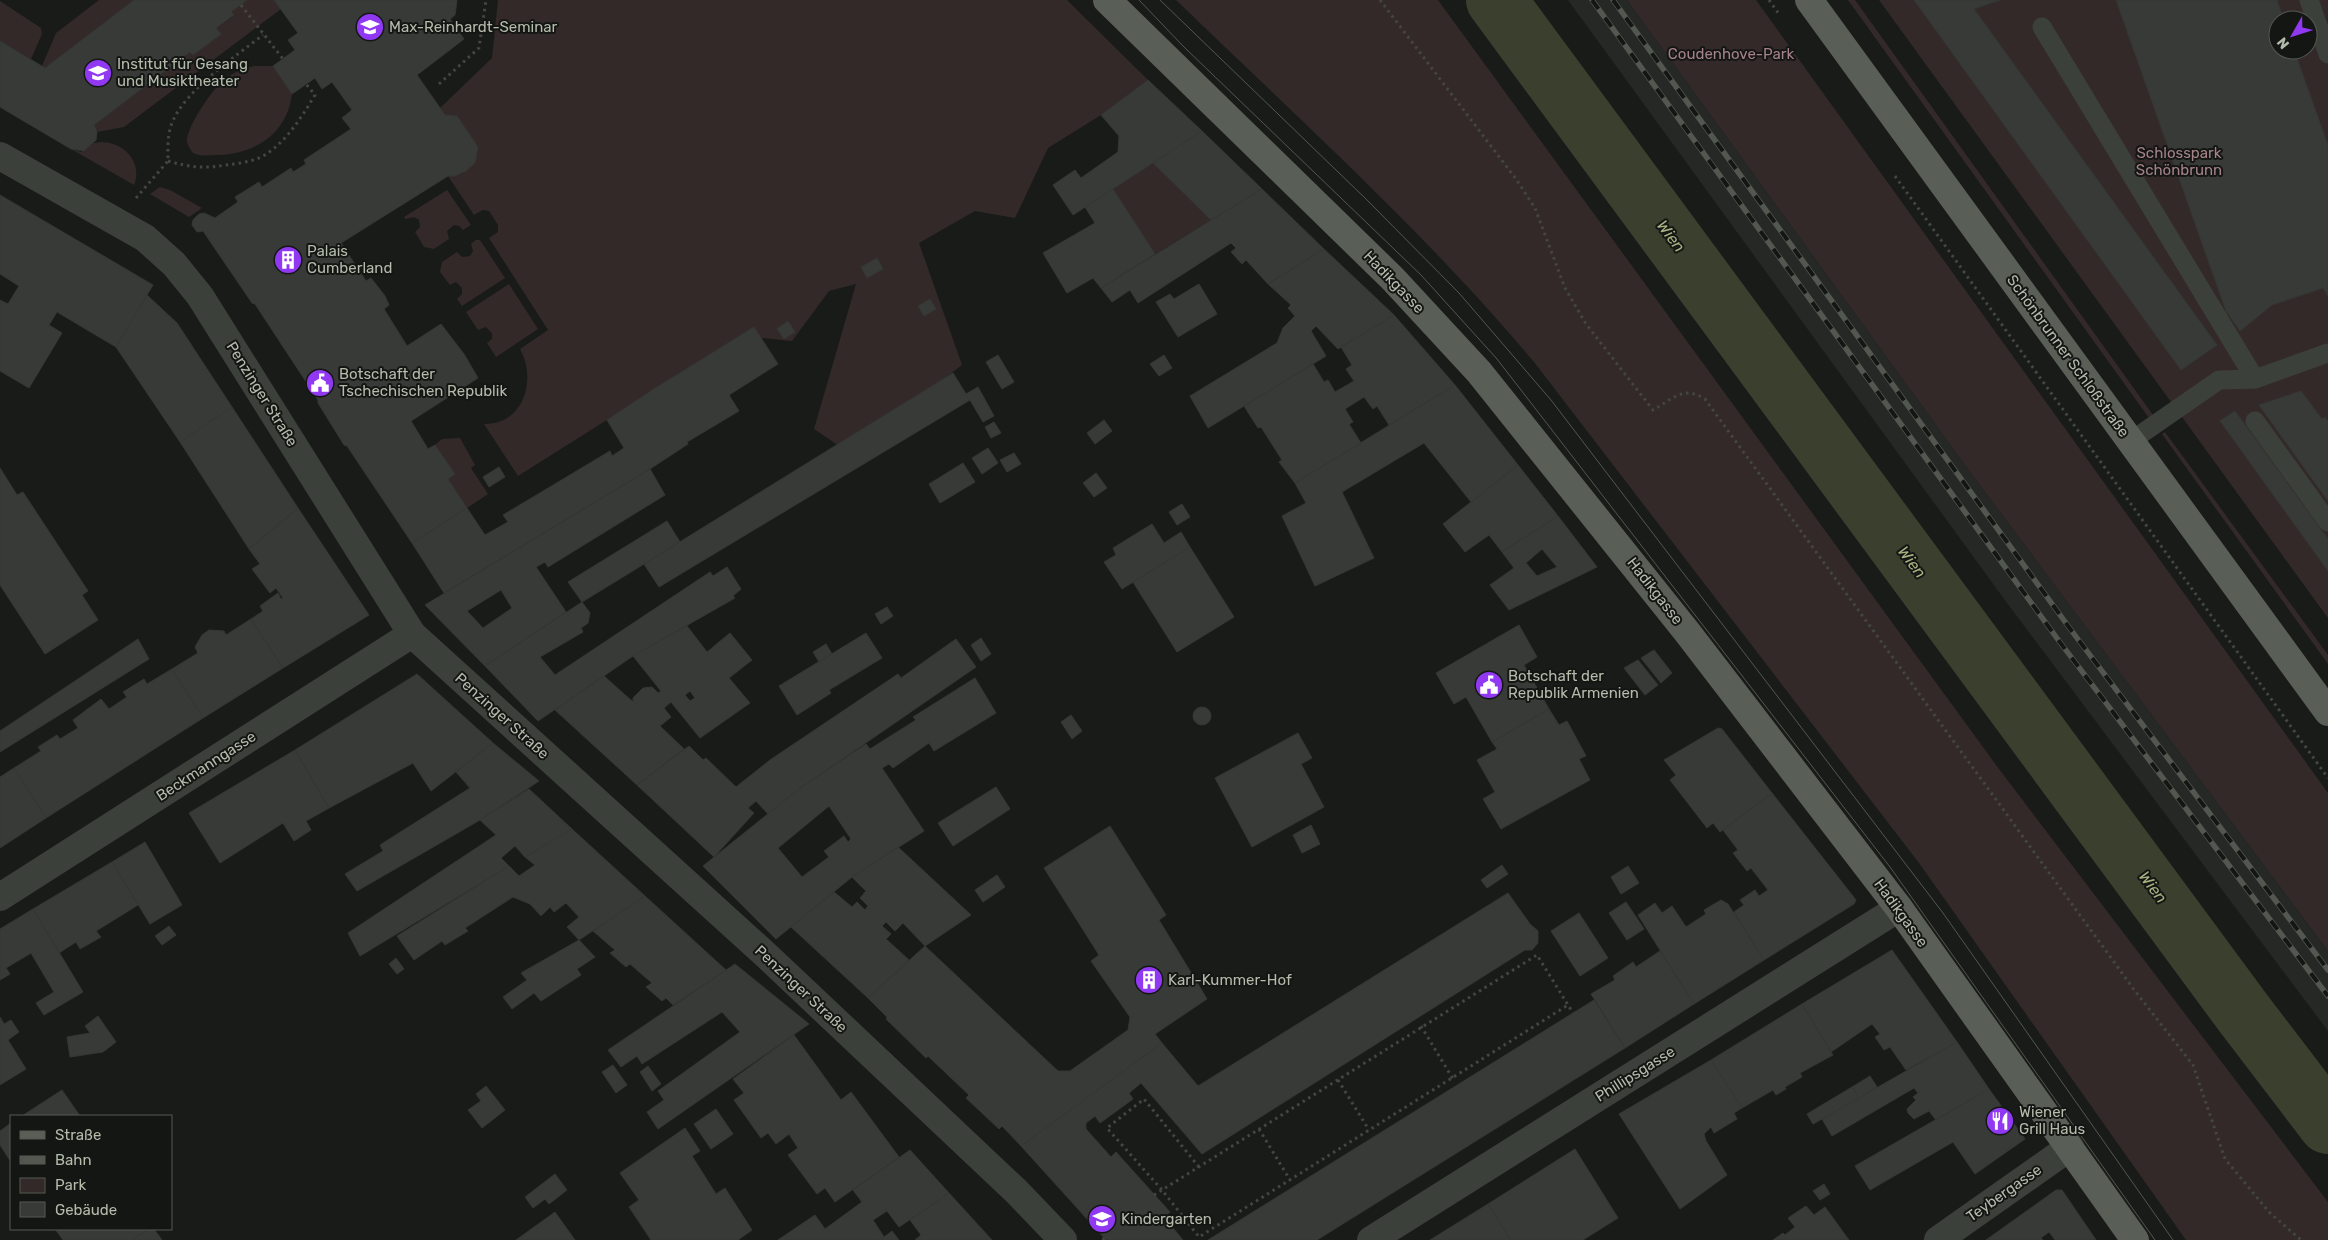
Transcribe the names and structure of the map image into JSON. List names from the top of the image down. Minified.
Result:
{"streets":{"main road":["Hadikgasse","Schönbrunner Schloßstraße"],"street":["Penzinger Straße","Beckmanngasse","Phillipsgasse","Teybergasse"]},"crossings":[["Hadikgasse","Phillipsgasse"],["Hadikgasse","Teybergasse"],["Penzinger Straße","Beckmanngasse"]],"water":["Wien"],"parks":["Coudenhove-Park","Schlosspark Schönbrunn"],"places":{"school or university":["Max-Reinhardt-Seminar","Institut für Gesang und Musiktheater","Kindergarten"],"building":["Palais Cumberland","Karl-Kummer-Hof"],"public building":["Botschaft der Tschechischen Republik","Botschaft der Republik Armenien"],"restaurant":["Wiener Grill Haus"]},"legend":["Straße","Bahn","Park","Gebäude"],"north":"bottom left"}
